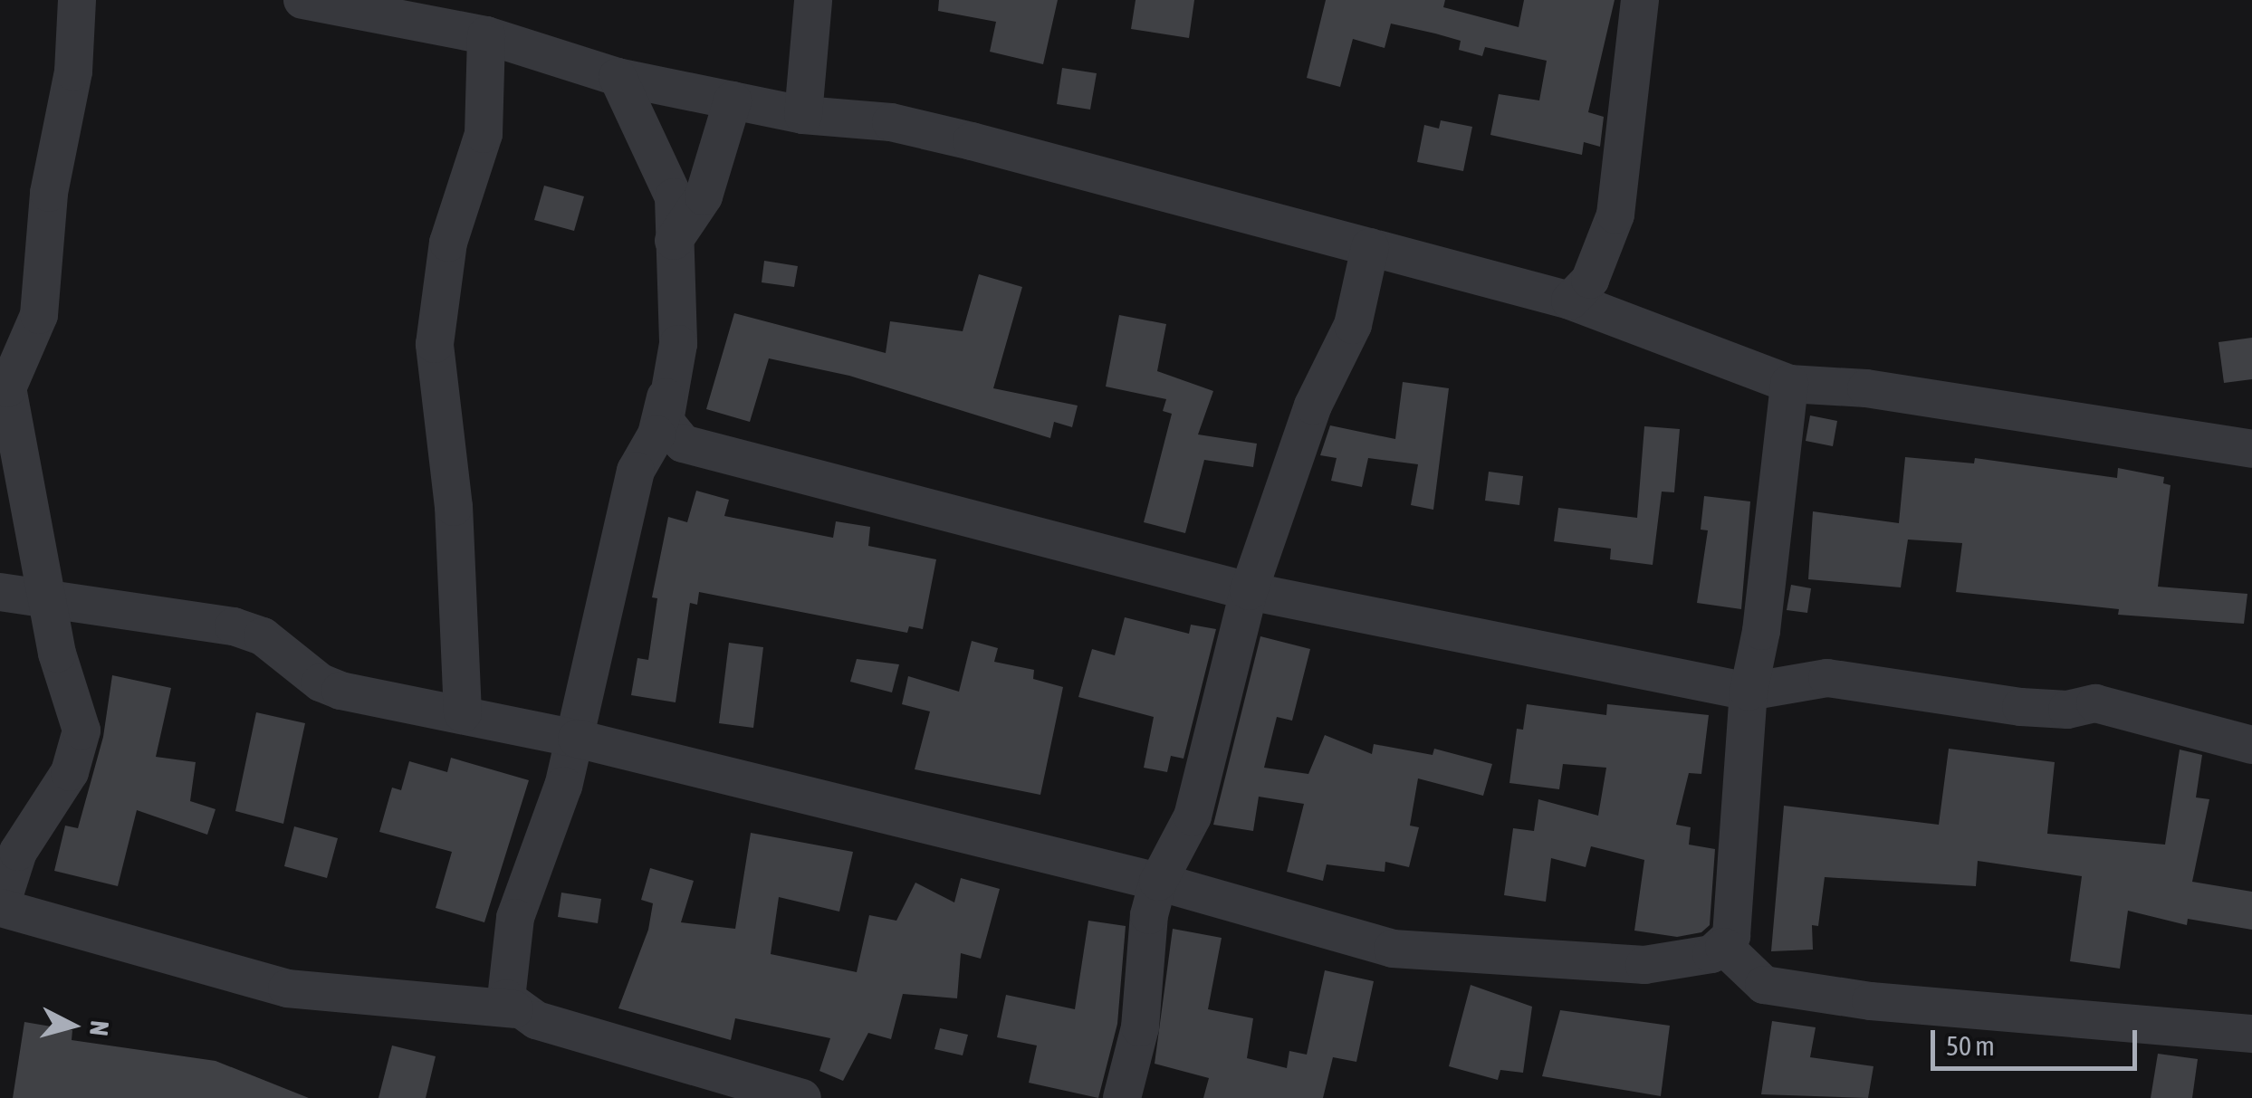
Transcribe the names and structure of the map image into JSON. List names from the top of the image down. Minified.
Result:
{"scale_bar":"50 m","north":"right"}
